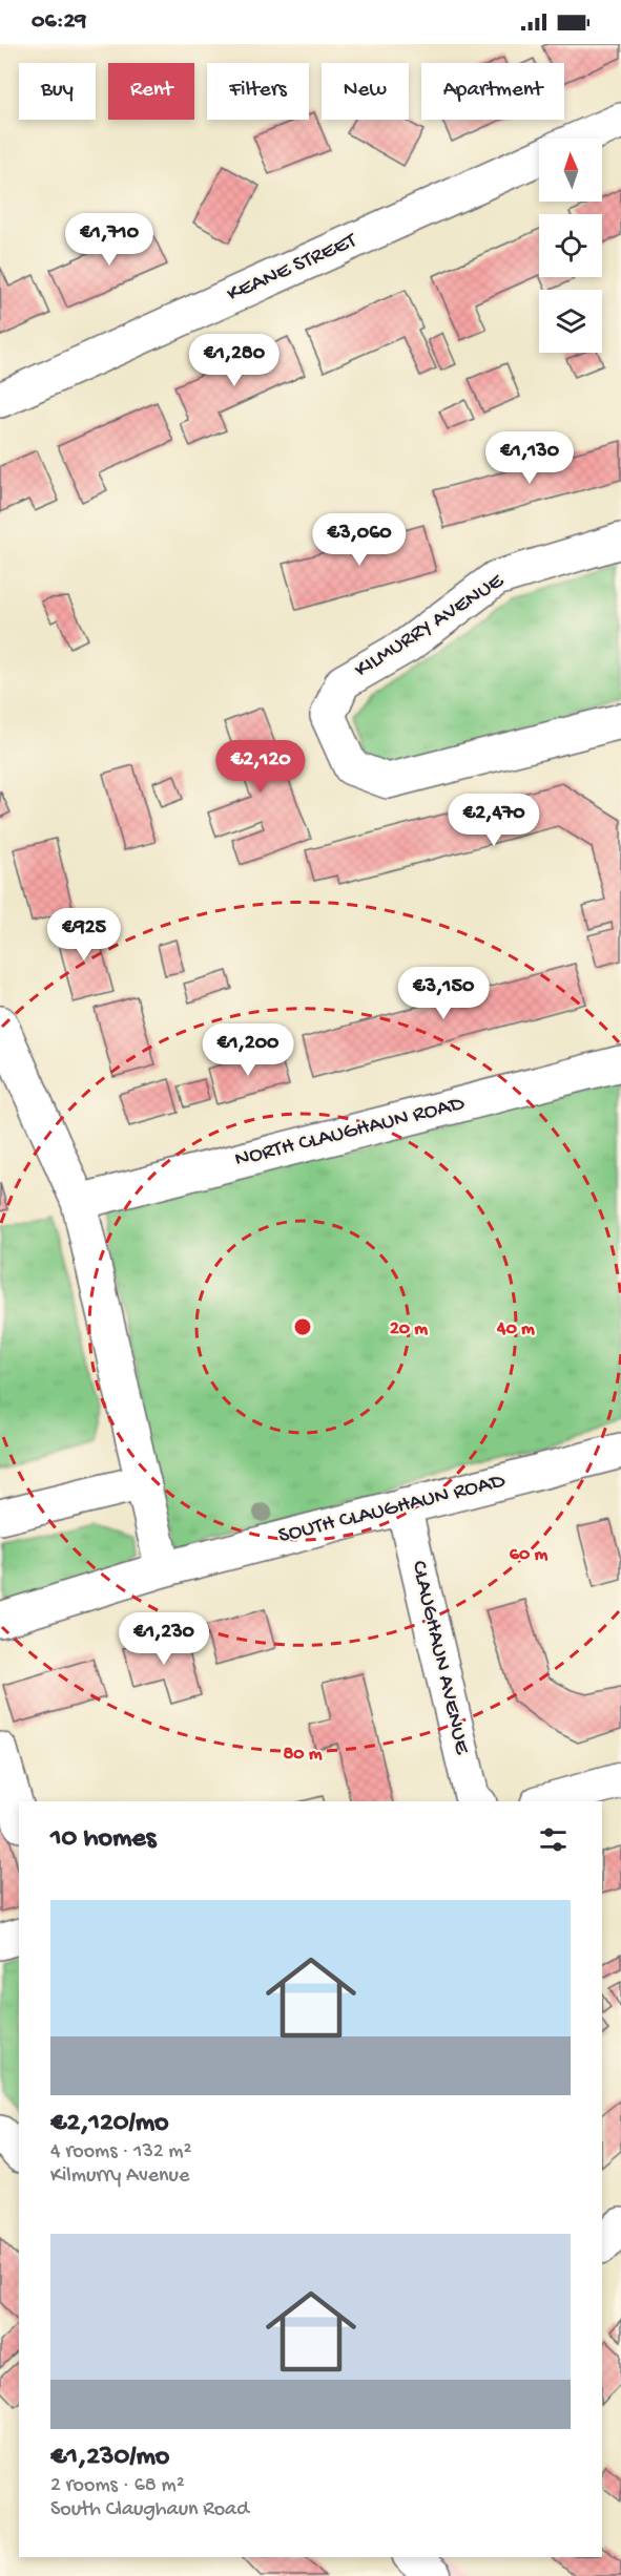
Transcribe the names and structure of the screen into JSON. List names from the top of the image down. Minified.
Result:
{"streets":{"street":["KEANE STREET","KILMURRY AVENUE","NORTH CLAUGHAUN ROAD","SOUTH CLAUGHAUN ROAD","CLAUGHAUN AVENUE"]},"crossings":[["SOUTH CLAUGHAUN ROAD","CLAUGHAUN AVENUE"]],"north":"top","page":{"status":"06:29","chip":["Buy","Rent","Filters","New","Apartment"],"price":["€1,710","€1,280","€1,130","€3,060","€2,120","€2,470","€925","€3,150","€1,200","€1,230"],"heading":"10 homes","list":[{"name":"€2,120/mo","note":"4 rooms · 132 m² · Kilmurry Avenue"},{"name":"€1,230/mo","note":"2 rooms · 68 m² · South Claughaun Road"}]},"rings":["20 m","40 m","60 m","80 m"]}
